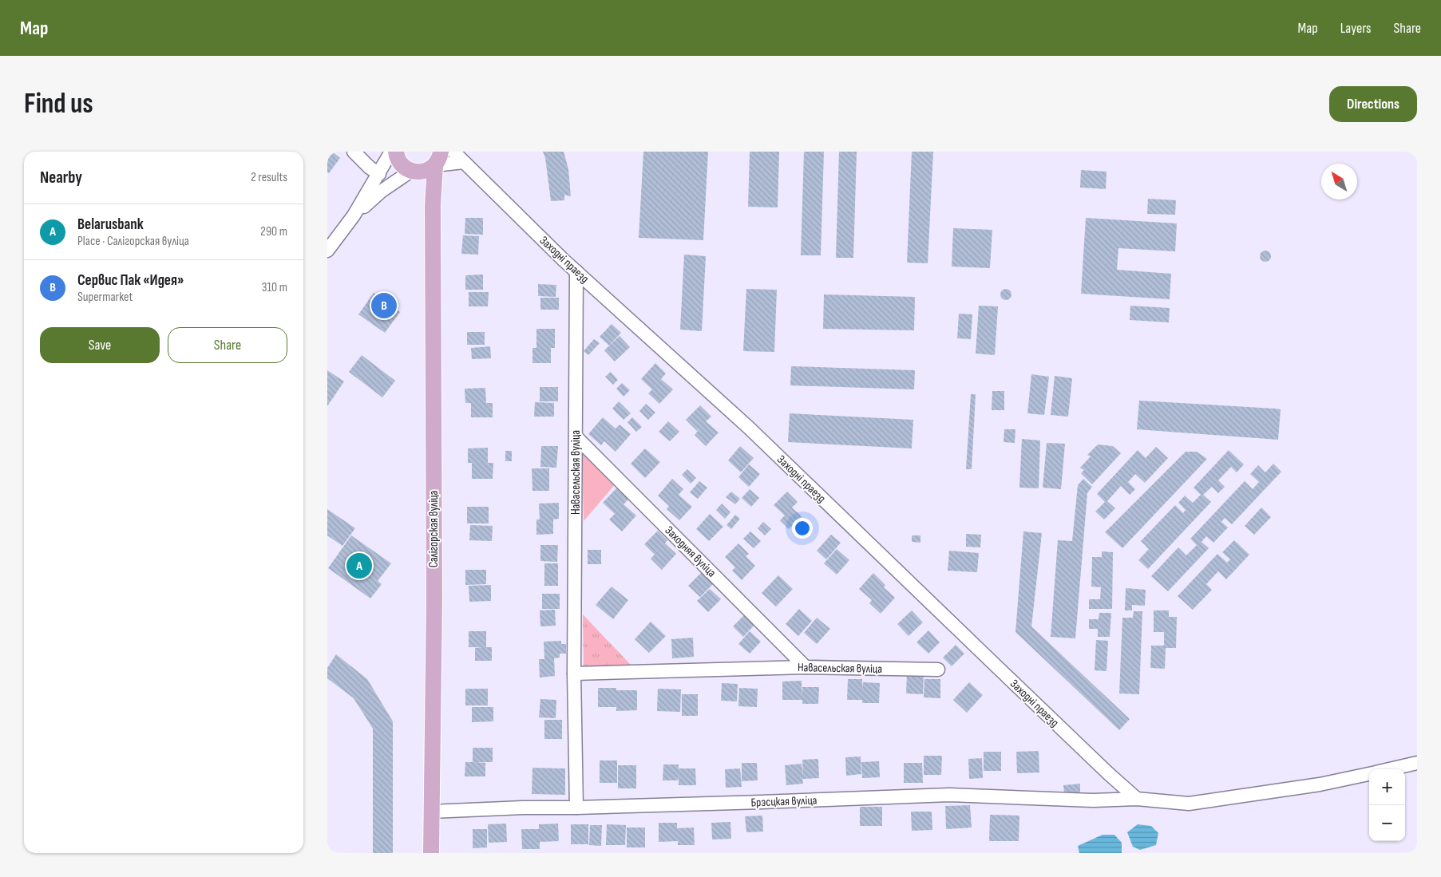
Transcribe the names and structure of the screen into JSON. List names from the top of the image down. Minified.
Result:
{"streets":{"main road":["Салігорская вуліца"],"street":["Заходні праезд","Навасельская вуліца","Заходняя вуліца","Брэсцкая вуліца"]},"crossings":[["Заходні праезд","Навасельская вуліца"],["Заходні праезд","Брэсцкая вуліца"],["Навасельская вуліца","Заходняя вуліца"],["Навасельская вуліца","Брэсцкая вуліца"],["Салігорская вуліца","Брэсцкая вуліца"]],"north":"top left","page":{"header":"Map","nav":["Map","Layers","Share"],"buttons":["Directions",["Save","Share"]],"title":"Find us","heading":["Nearby","2 results"],"list":[{"mark":"A","name":"Belarusbank","note":"Place · Салігорская вуліца","value":"290 m"},{"mark":"B","name":"Сервис Пак «Идея»","note":"Supermarket","value":"310 m"}],"pins":["B","A"],"map_buttons":["+","−"]}}
